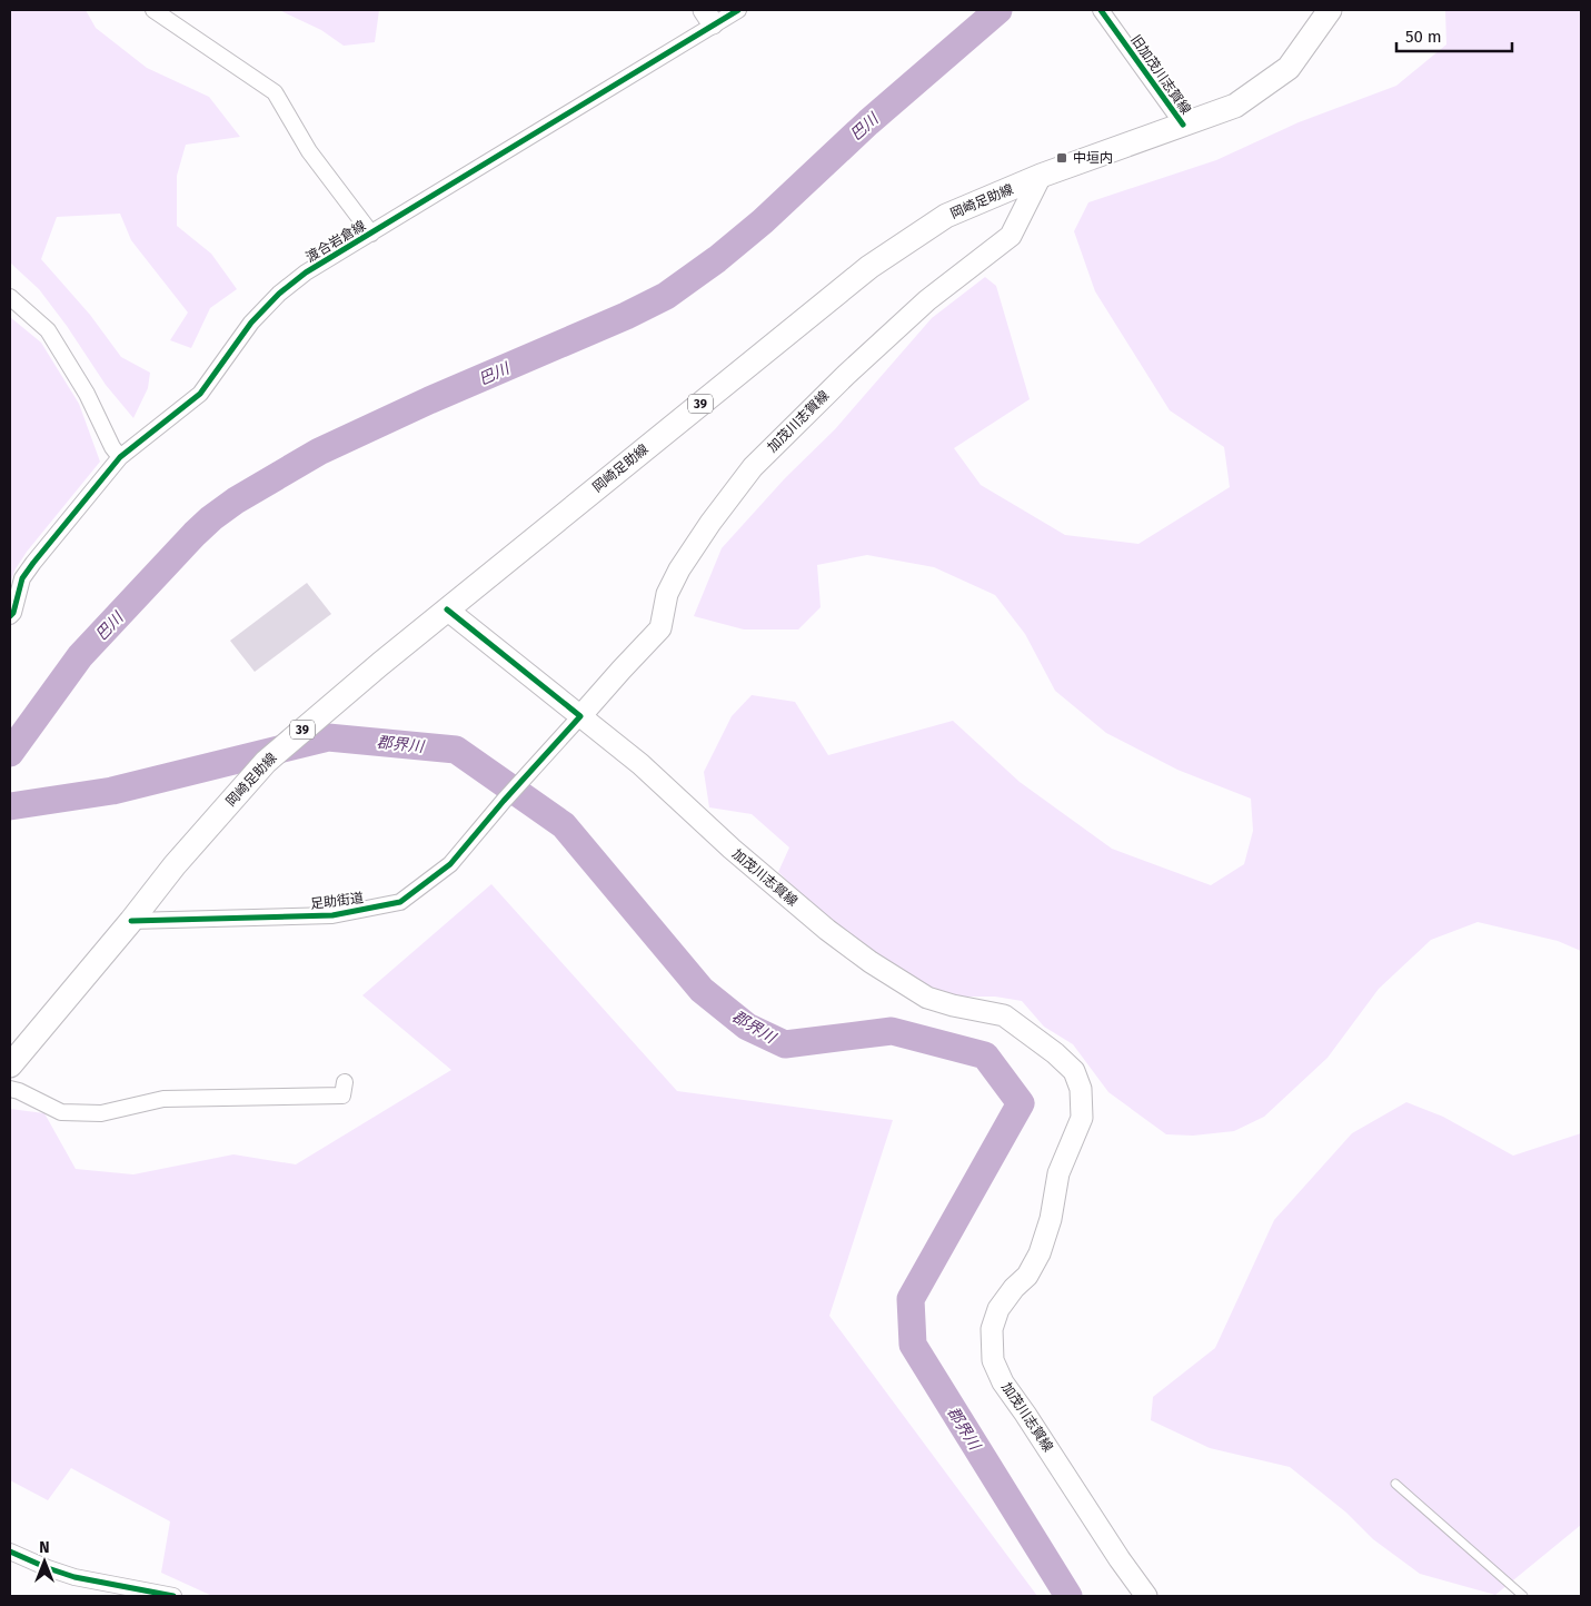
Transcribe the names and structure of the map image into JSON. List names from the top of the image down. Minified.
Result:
{"streets":{"main road":["岡崎足助線","39","加茂川志賀線"],"street":["旧加茂川志賀線","渡合岩倉線","足助街道"]},"crossings":[["旧加茂川志賀線","岡崎足助線"],["岡崎足助線","加茂川志賀線"],["岡崎足助線","足助街道"],["加茂川志賀線","足助街道"]],"water":["巴川","郡界川"],"places":{"transit":["中垣内"]},"scale_bar":"50 m","north":"top"}
